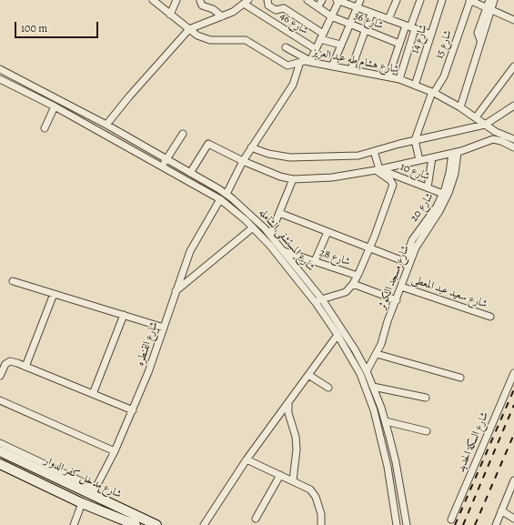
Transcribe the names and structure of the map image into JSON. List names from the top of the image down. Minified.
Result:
{"streets":{"main road":["شارع مدخل كفر الدوار"],"street":["شارع 36","شارع 46","شارع 14","شارع 15","شارع هشام طه عبد العزيز","شارع 10","شارع 20","شارع المستشفى الشامله","شارع 28","شارع مسجد الكوثر","شارع سعيد عبد المعطى","شارع القنطره","شارع السكة الحديد"]},"crossings":[["شارع 14","شارع هشام طه عبد العزيز"],["شارع 15","شارع هشام طه عبد العزيز"],["شارع 10","شارع 20"],["شارع 20","شارع مسجد الكوثر"],["شارع المستشفى الشامله","شارع 28"],["شارع المستشفى الشامله","شارع مسجد الكوثر"],["شارع المستشفى الشامله","شارع القنطره"],["شارع مسجد الكوثر","شارع سعيد عبد المعطى"],["شارع القنطره","شارع مدخل كفر الدوار"]],"scale_bar":"100 m"}
